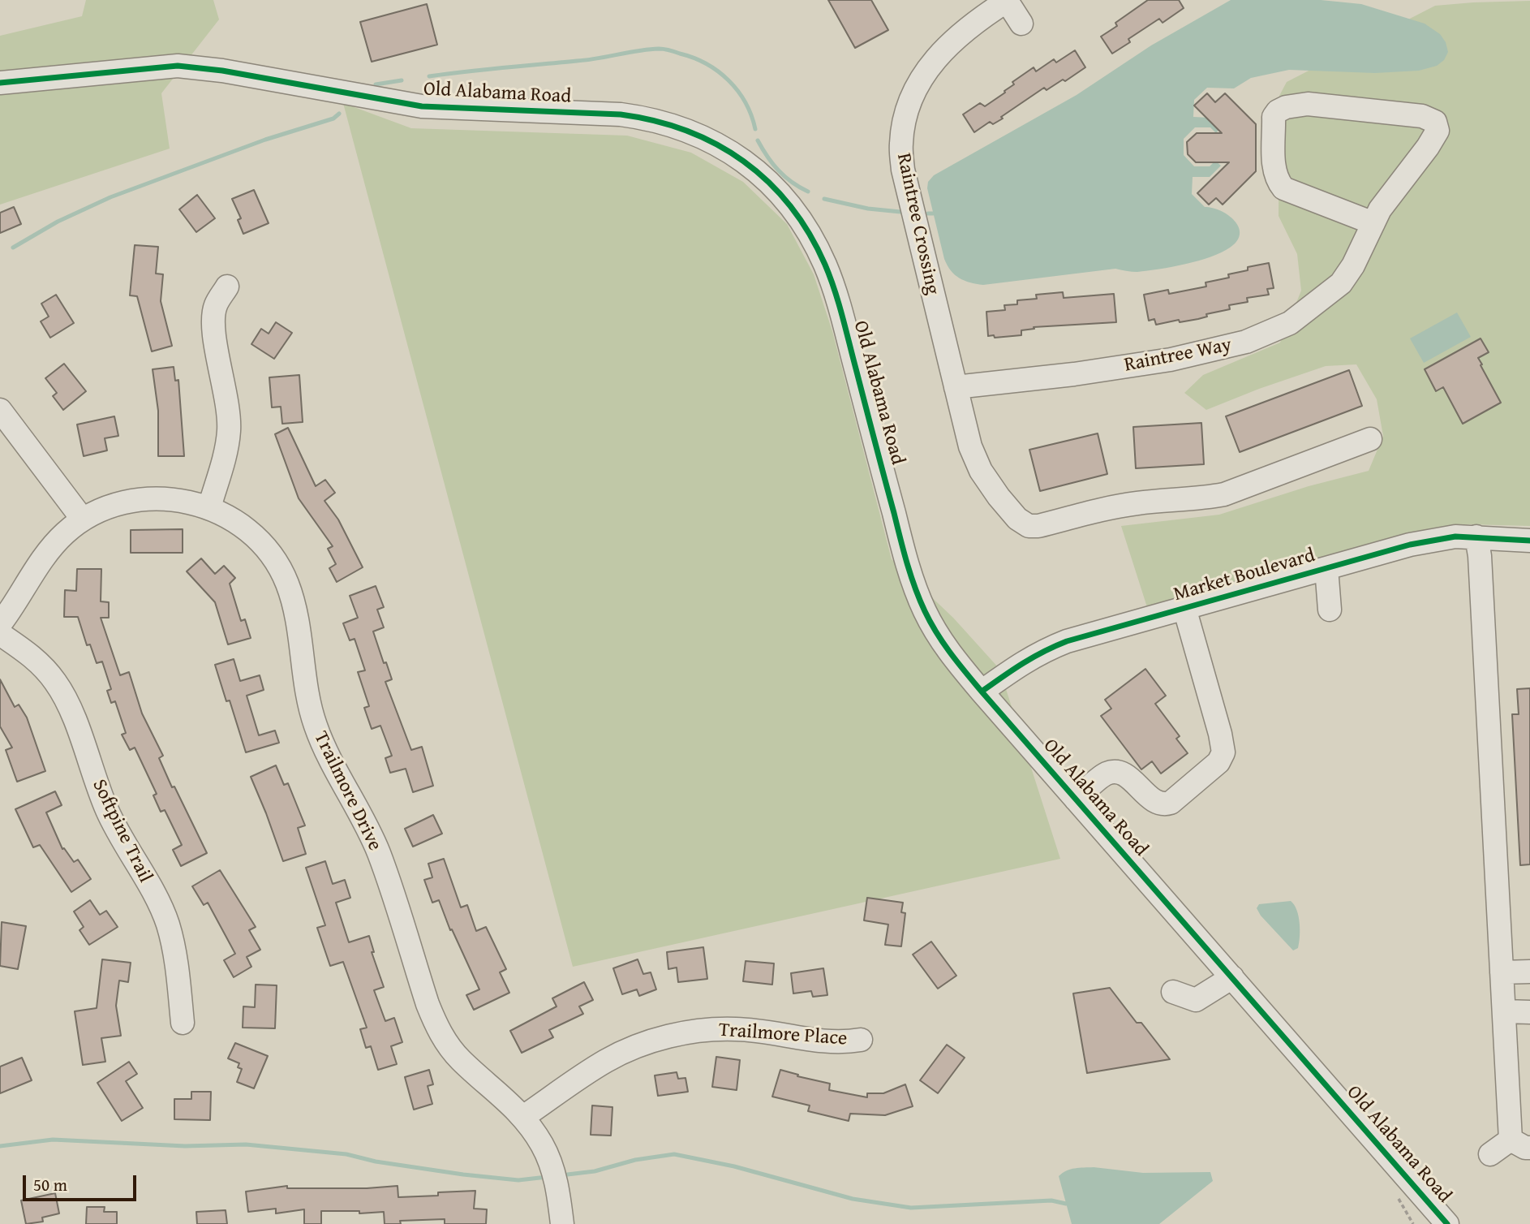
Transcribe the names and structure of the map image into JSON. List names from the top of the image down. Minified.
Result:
{"streets":{"street":["Old Alabama Road","Raintree Crossing","Raintree Way","Market Boulevard","Trailmore Drive","Softpine Trail","Trailmore Place"]},"crossings":[["Old Alabama Road","Market Boulevard"],["Raintree Crossing","Raintree Way"],["Trailmore Drive","Trailmore Place"]],"scale_bar":"50 m"}
